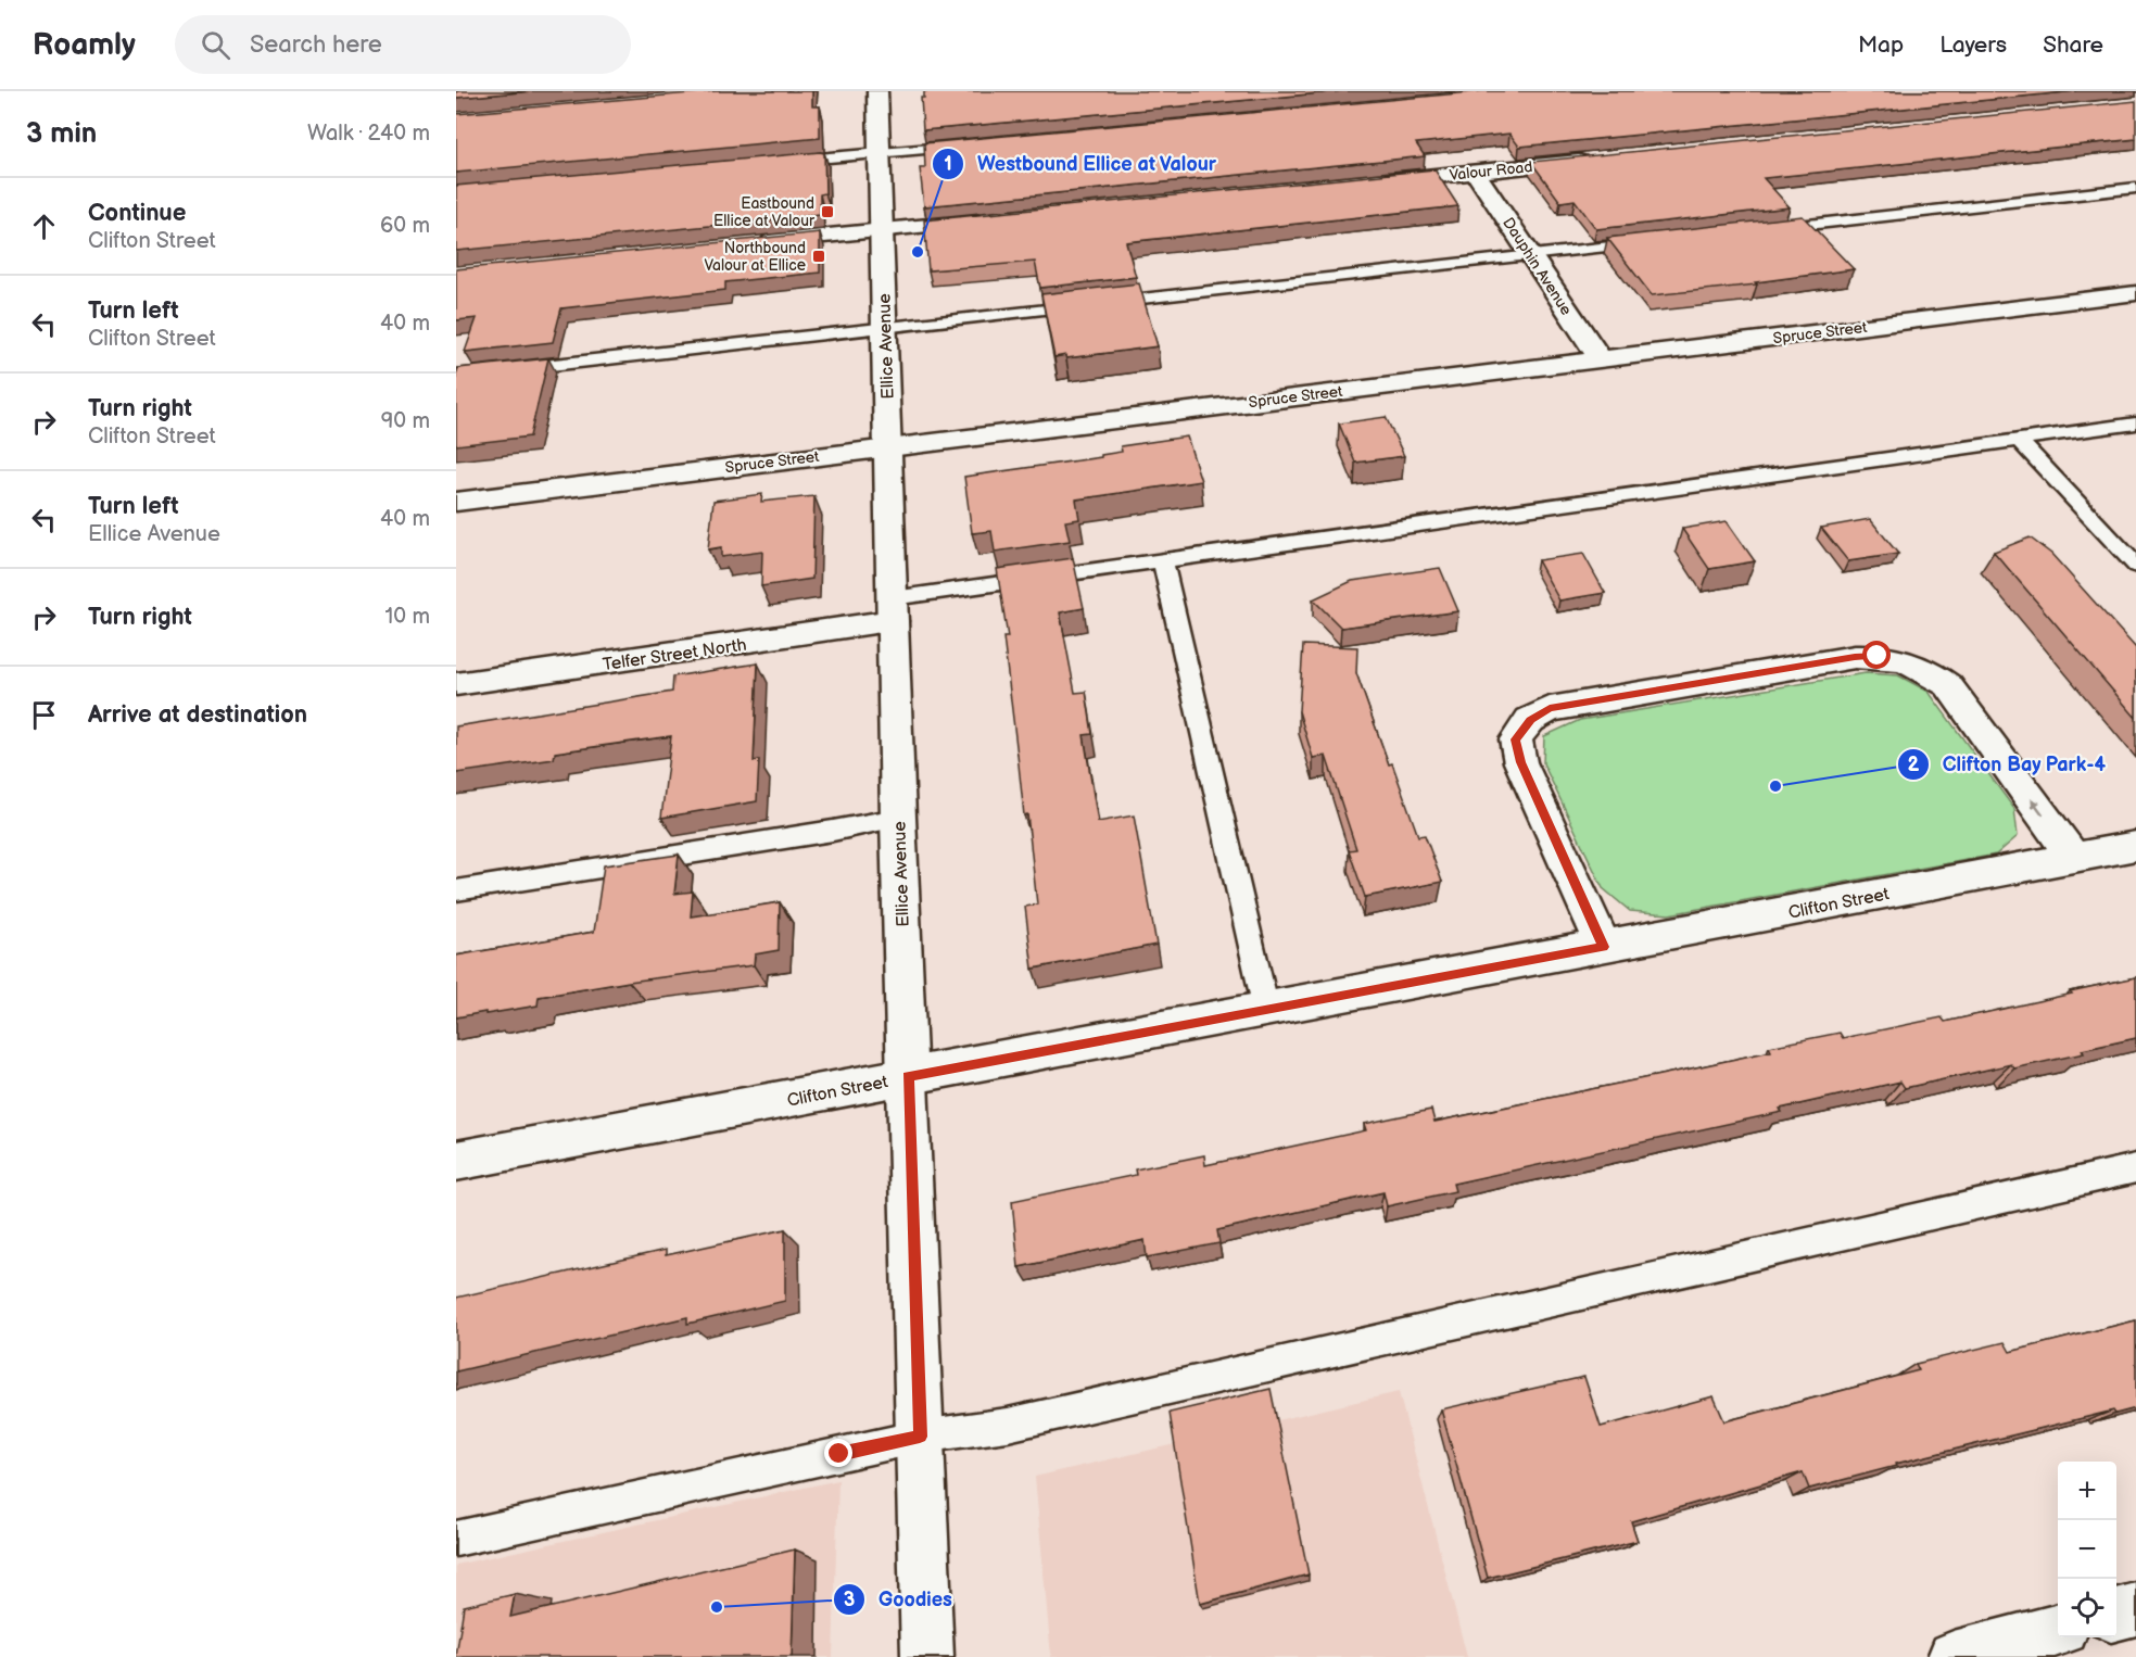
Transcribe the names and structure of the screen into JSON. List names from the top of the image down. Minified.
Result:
{"streets":{"street":["Valour Road","Dauphin Avenue","Spruce Street","Ellice Avenue","Telfer Street North","Clifton Street"]},"crossings":[["Valour Road","Dauphin Avenue"],["Dauphin Avenue","Spruce Street"],["Spruce Street","Ellice Avenue"],["Ellice Avenue","Telfer Street North"],["Ellice Avenue","Clifton Street"]],"places":{"transit":["Eastbound Ellice at Valour","Northbound Valour at Ellice"],"other":["Westbound Ellice at Valour","Clifton Bay Park-4","Goodies"]},"page":{"header":"Roamly","search":"Search here","nav":["Map","Layers","Share"],"heading":["3 min","Walk · 240 m"],"list":[["Continue","Clifton Street","60 m"],["Turn left","Clifton Street","40 m"],["Turn right","Clifton Street","90 m"],["Turn left","Ellice Avenue","40 m"],["Turn right","10 m"],"Arrive at destination"],"map_buttons":["+","−"]}}
